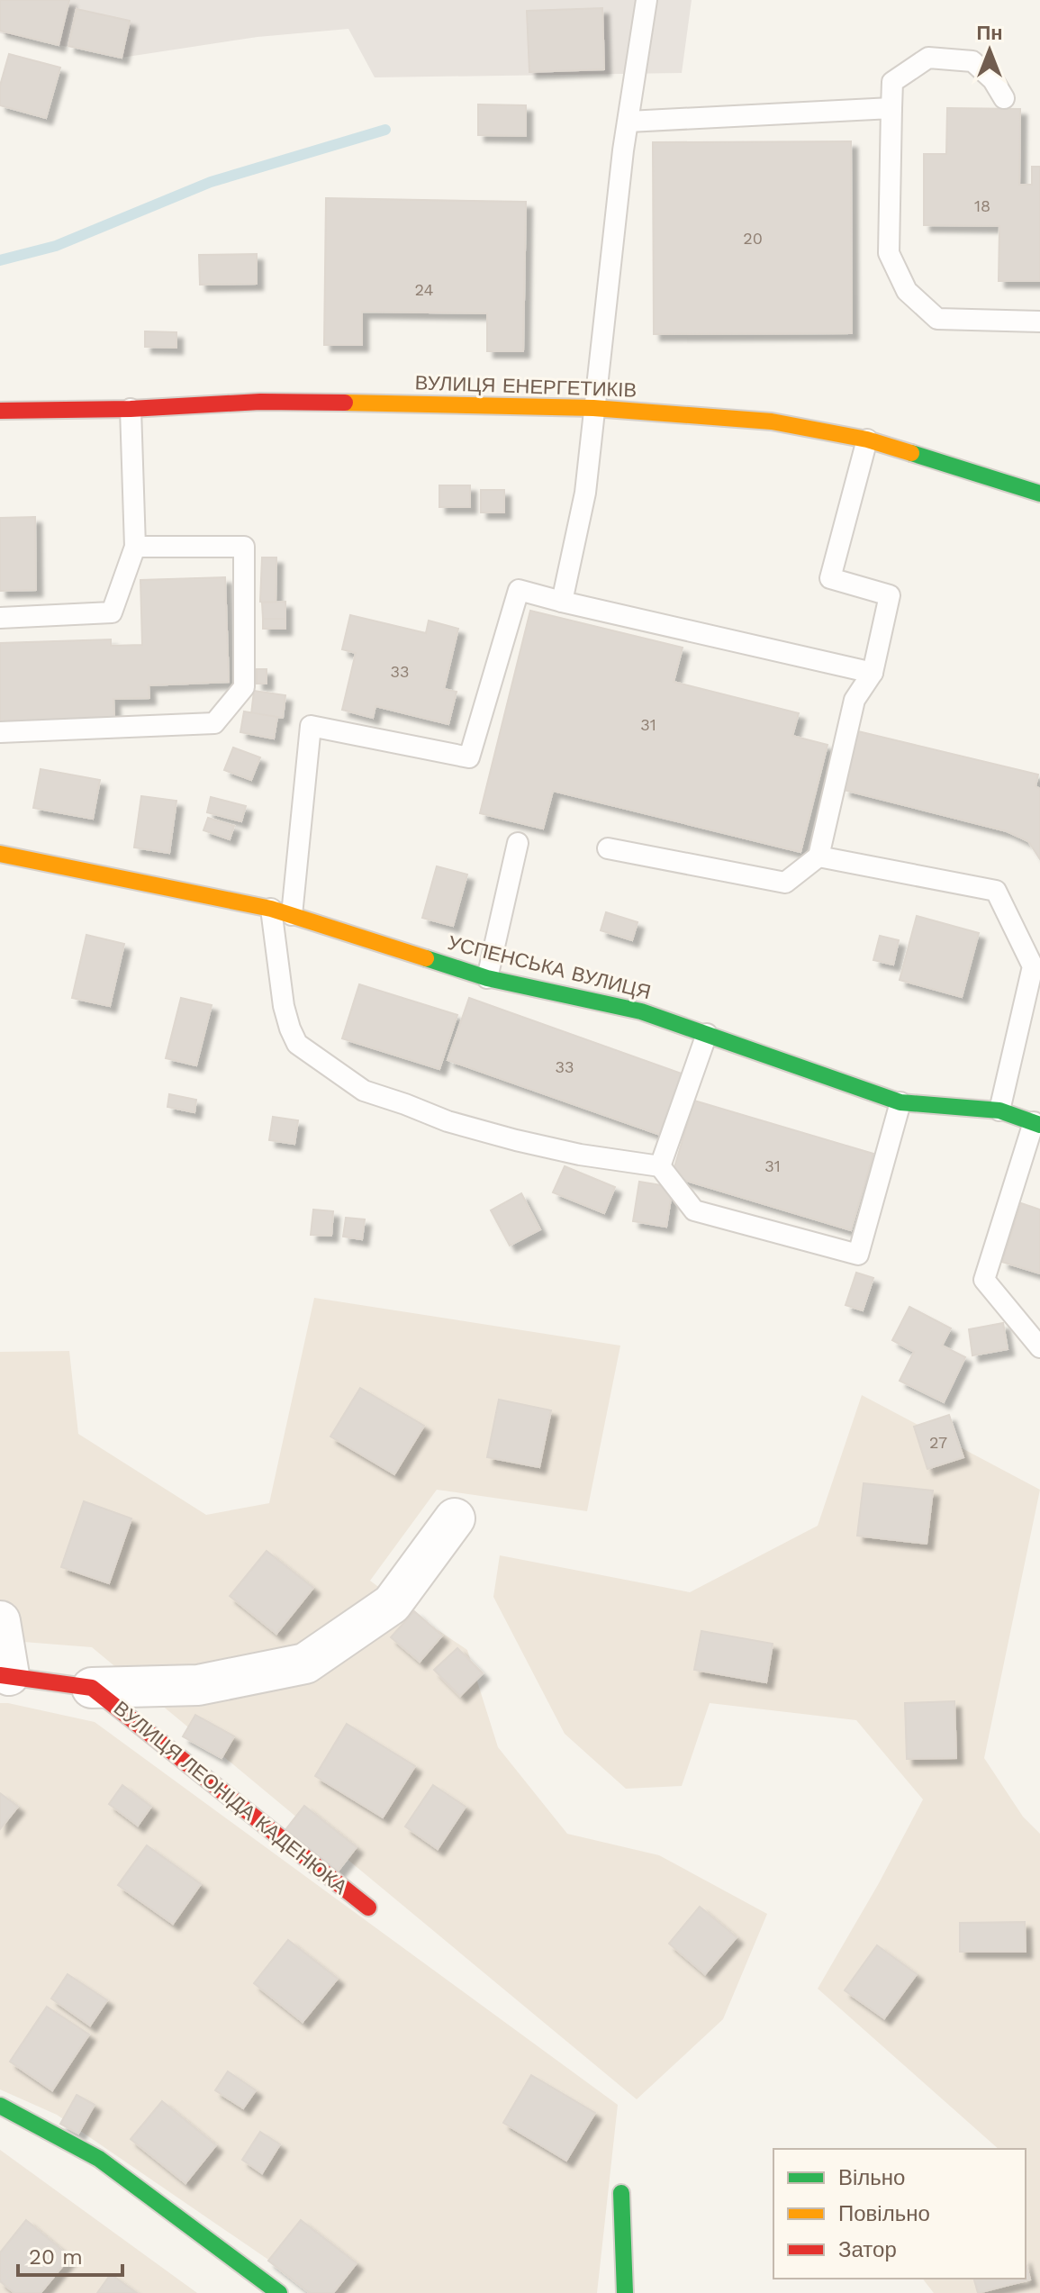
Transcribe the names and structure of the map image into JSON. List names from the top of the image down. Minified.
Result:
{"streets":{"street":["ВУЛИЦЯ ЕНЕРГЕТИКІВ","УСПЕНСЬКА ВУЛИЦЯ","ВУЛИЦЯ ЛЕОНІДА КАДЕНЮКА"]},"house_numbers":["18","20","24","33","31","33","31","27"],"legend":["Вільно","Повільно","Затор"],"scale_bar":"20 m","north":"top"}
